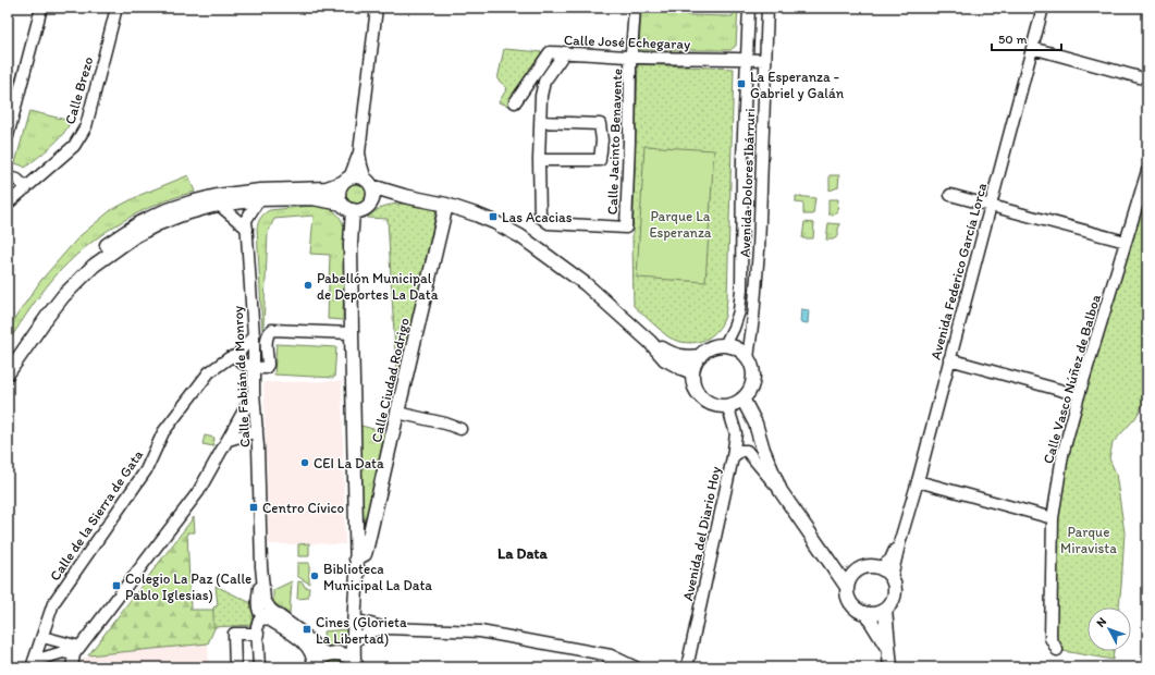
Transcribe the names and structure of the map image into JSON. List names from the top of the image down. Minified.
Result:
{"streets":{"main road":["Calle Ciudad Rodrigo"],"street":["Calle José Echegaray","Calle Brezo","Calle Jacinto Benavente","Avenida Dolores Ibárruri","Avenida Federico García Lorca","Calle Fabián de Monroy","Calle Vasco Núñez de Balboa","Calle de la Sierra de Gata","Avenida del Diario Hoy"]},"crossings":[["Calle José Echegaray","Calle Jacinto Benavente"],["Calle José Echegaray","Avenida Dolores Ibárruri"],["Avenida Dolores Ibárruri","Avenida del Diario Hoy"]],"districts":["La Data"],"parks":["Parque La Esperanza","Parque Miravista"],"places":{"transit":["La Esperanza - Gabriel y Galán","Las Acacias","Centro Cívico","Colegio La Paz (Calle Pablo Iglesias)","Cines (Glorieta La Libertad)"],"other":["Pabellón Municipal de Deportes La Data","CEI La Data","Biblioteca Municipal La Data"]},"scale_bar":"50 m","north":"top left"}
